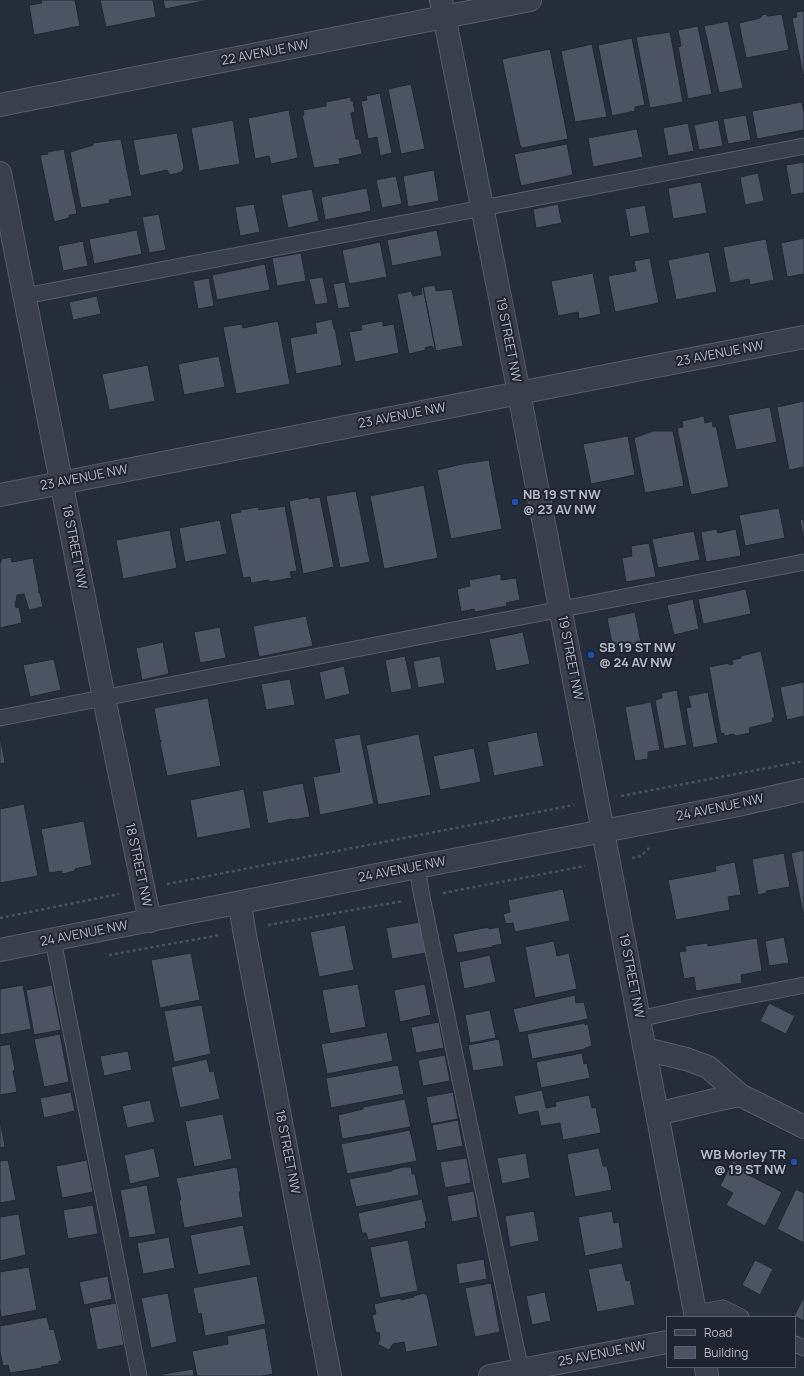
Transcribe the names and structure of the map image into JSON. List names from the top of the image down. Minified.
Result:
{"streets":{"street":["22 AVENUE NW","19 STREET NW","23 AVENUE NW","18 STREET NW","24 AVENUE NW","25 AVENUE NW"]},"crossings":[["22 AVENUE NW","19 STREET NW"],["19 STREET NW","23 AVENUE NW"],["19 STREET NW","24 AVENUE NW"],["23 AVENUE NW","18 STREET NW"],["18 STREET NW","24 AVENUE NW"]],"places":["NB 19 ST NW @ 23 AV NW","SB 19 ST NW @ 24 AV NW","WB Morley TR @ 19 ST NW"],"legend":["Road","Building"]}
